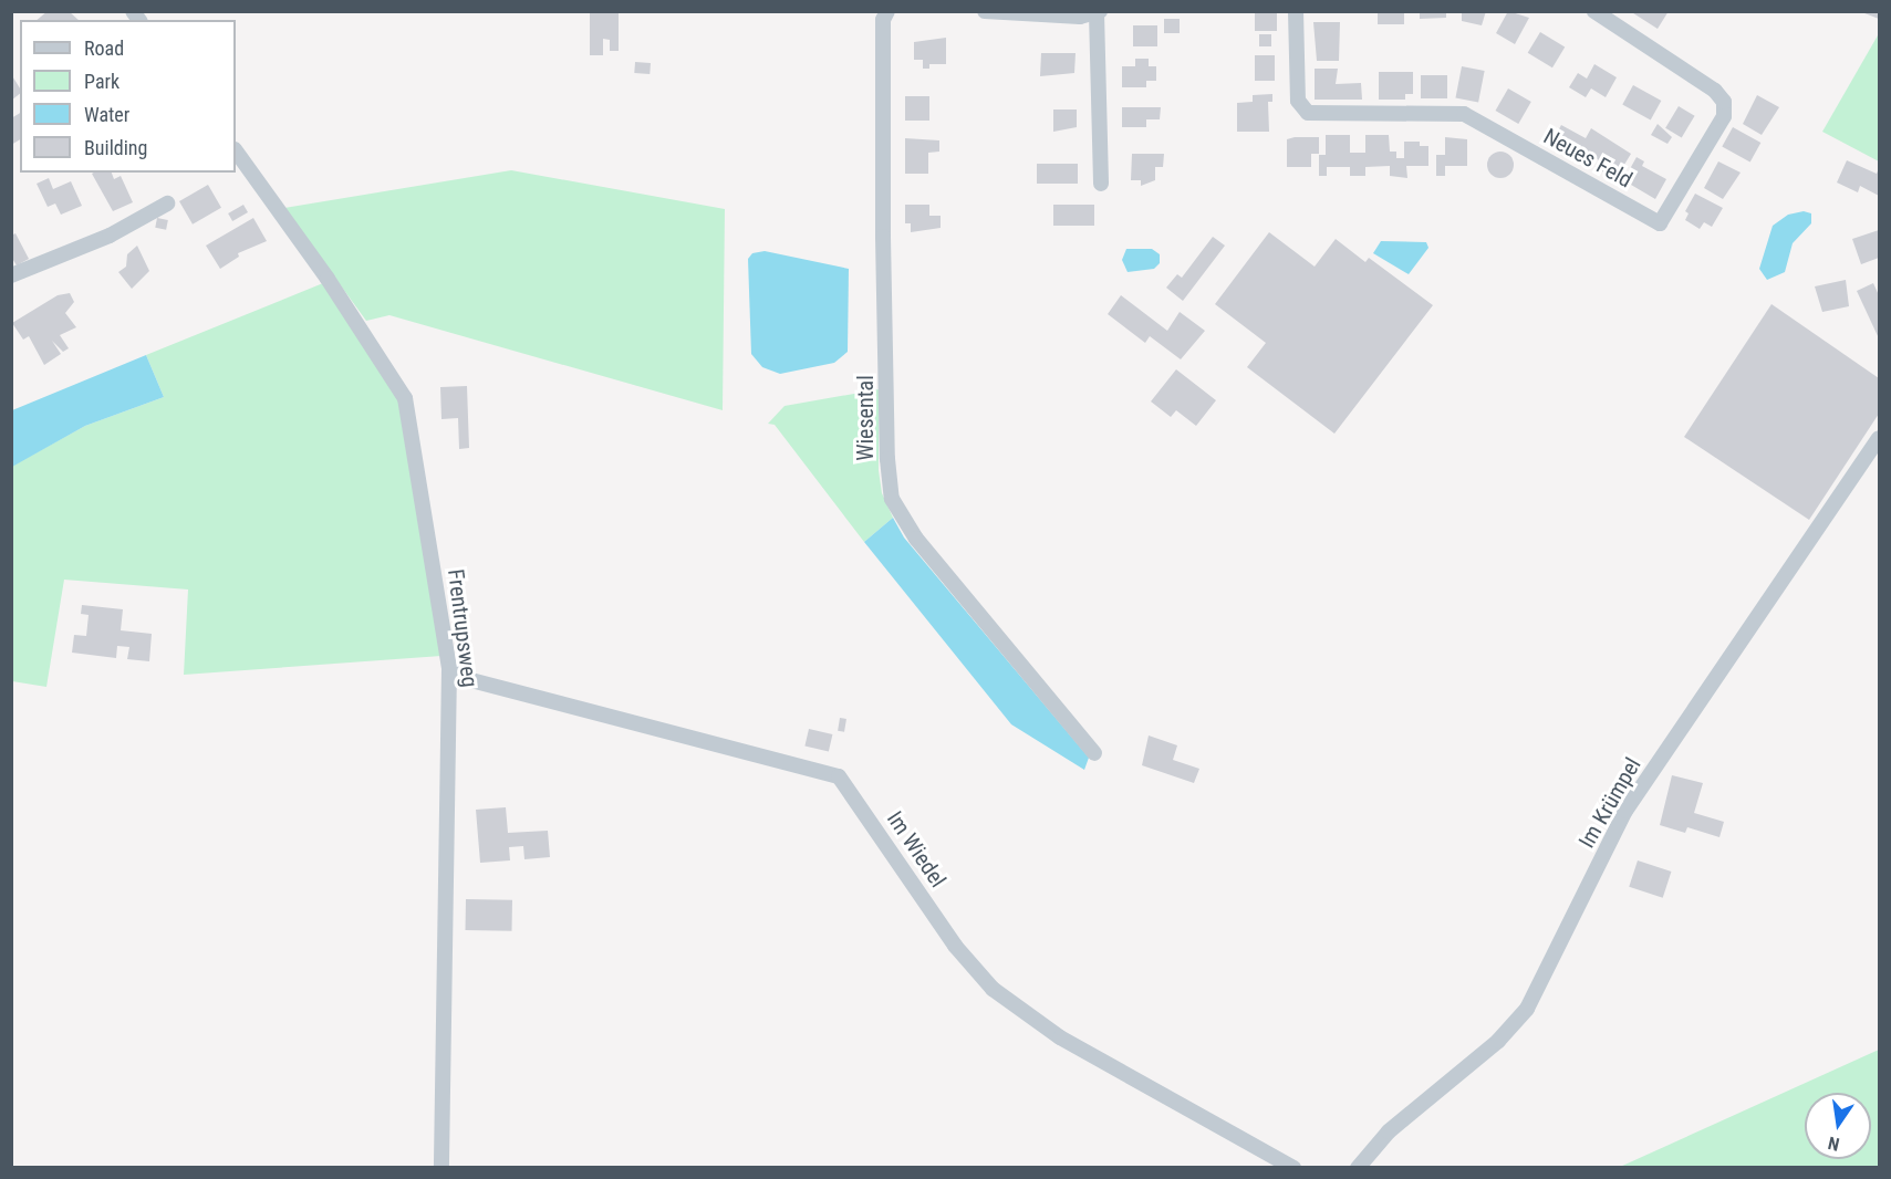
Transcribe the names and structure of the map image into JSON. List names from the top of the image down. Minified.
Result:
{"streets":{"street":["Neues Feld","Wiesental","Frentrupsweg","Im Krümpel","Im Wiedel"]},"crossings":[["Frentrupsweg","Im Wiedel"]],"legend":["Road","Park","Water","Building"],"north":"bottom"}
